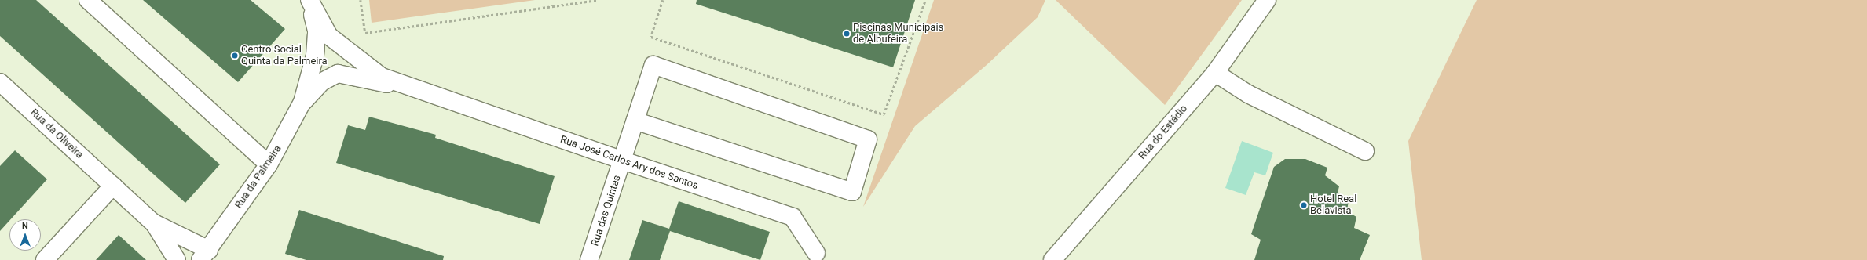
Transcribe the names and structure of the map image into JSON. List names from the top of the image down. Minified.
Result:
{"streets":{"street":["Rua do Estádio","Rua da Oliveira","Rua José Carlos Ary dos Santos","Rua da Palmeira","Rua das Quintas"]},"crossings":[["Rua da Oliveira","Rua da Palmeira"],["Rua José Carlos Ary dos Santos","Rua da Palmeira"],["Rua José Carlos Ary dos Santos","Rua das Quintas"]],"places":["Piscinas Municipais de Albufeira","Centro Social Quinta da Palmeira","Hotel Real Belavista"],"north":"top"}
